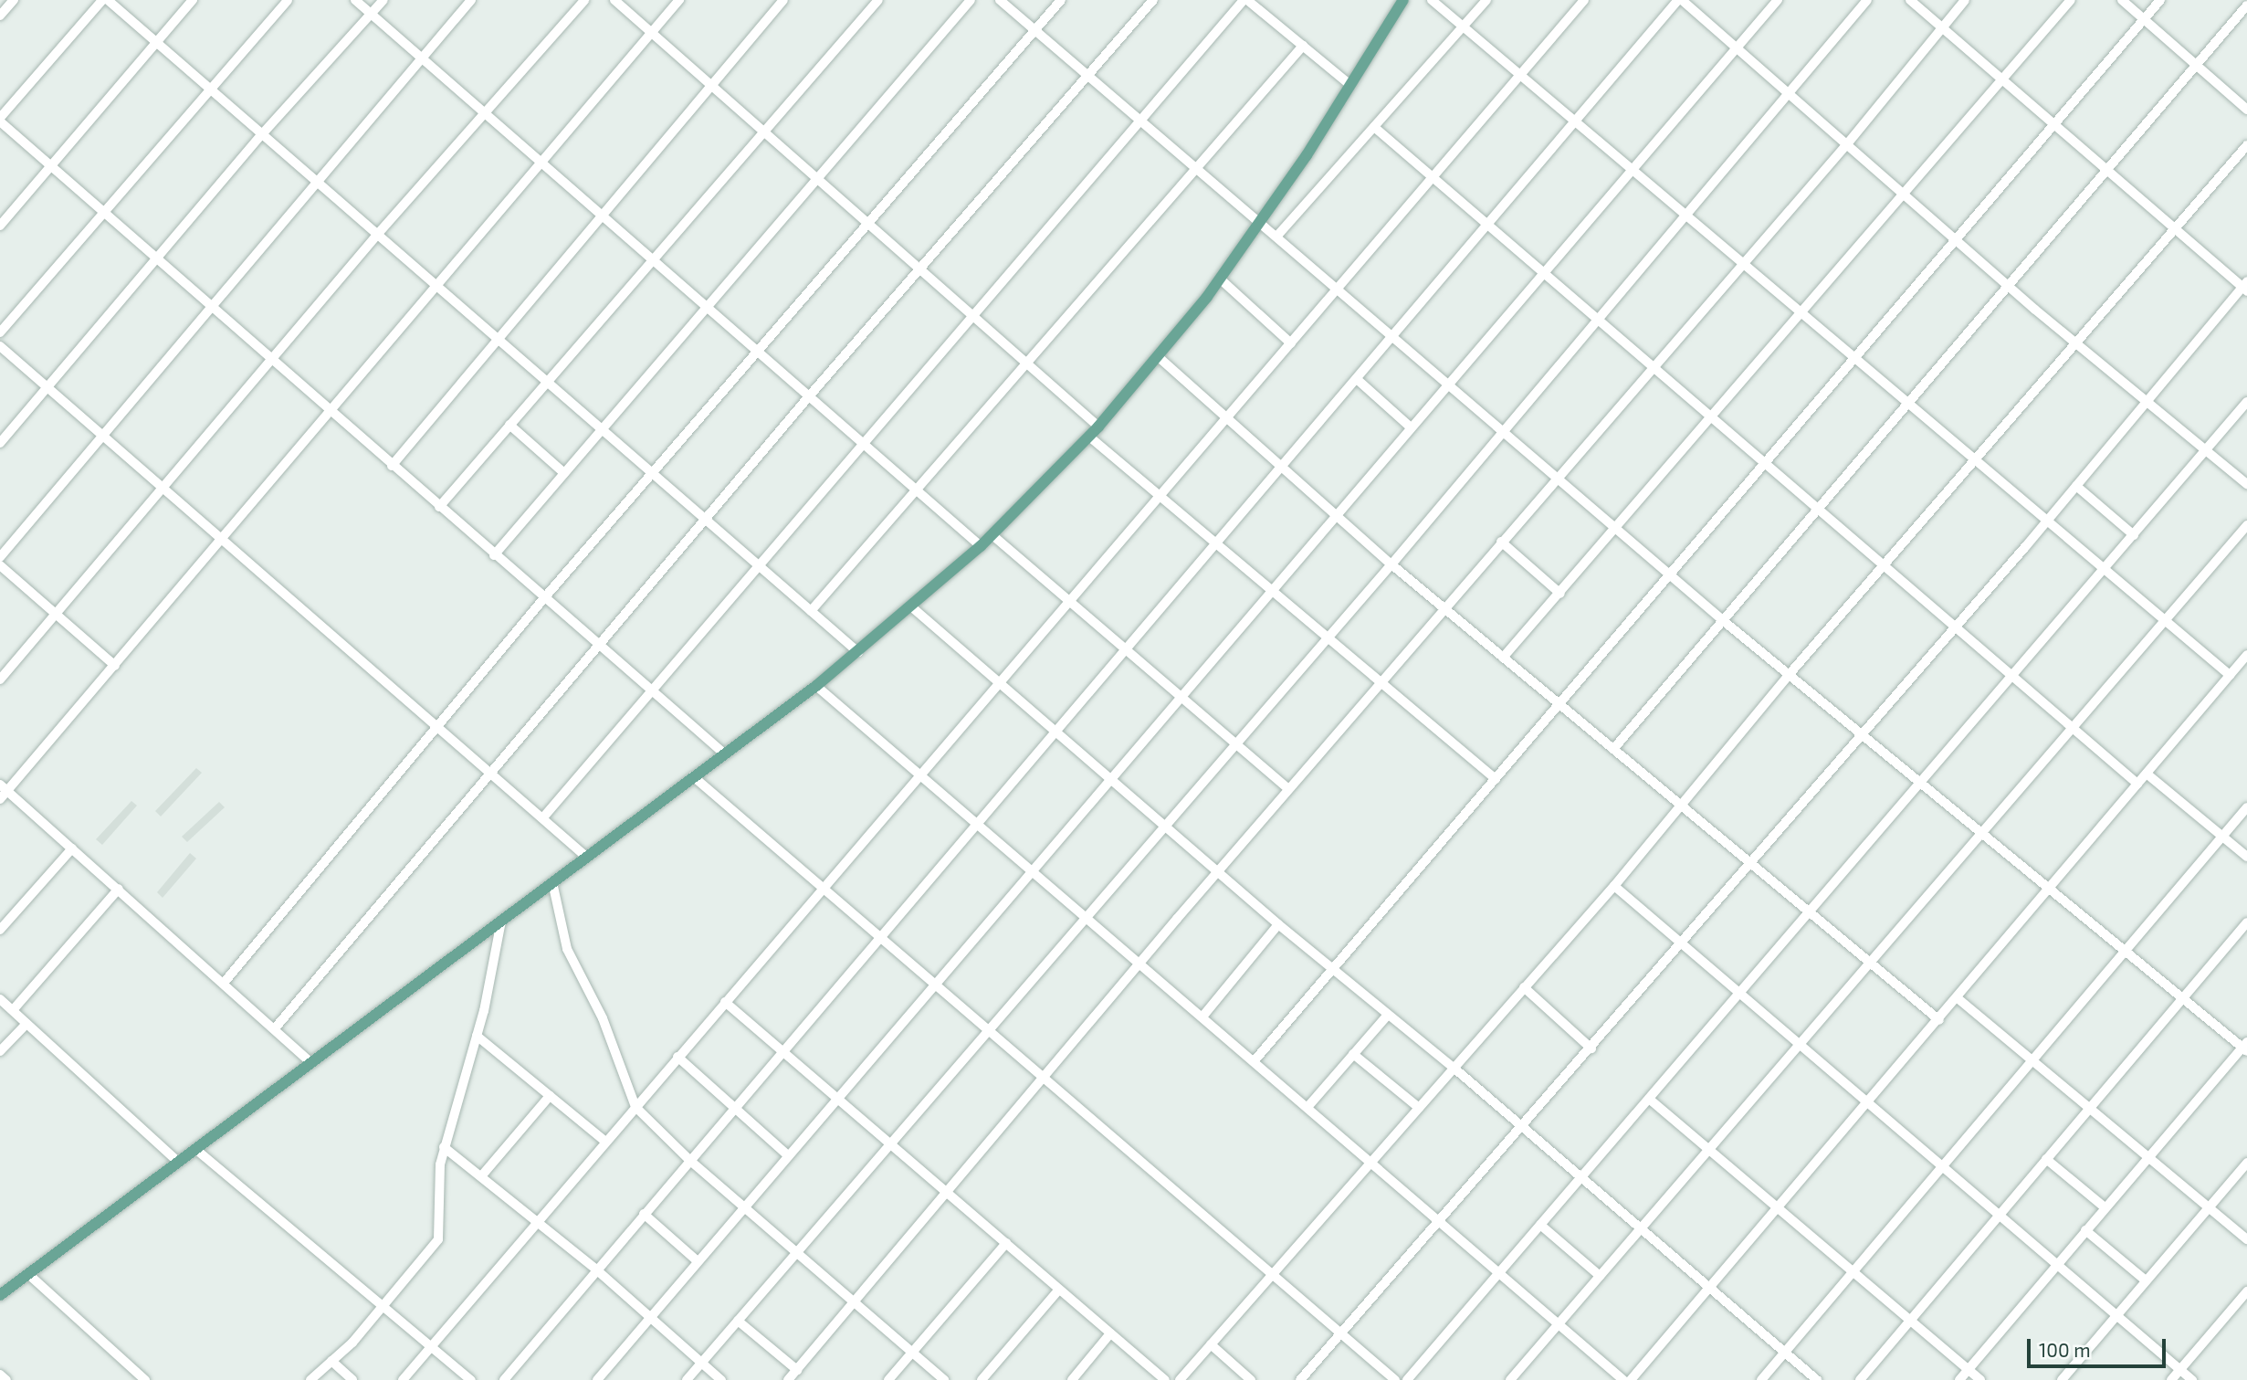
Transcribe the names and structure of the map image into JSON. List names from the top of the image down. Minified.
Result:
{"scale_bar":"100 m"}
